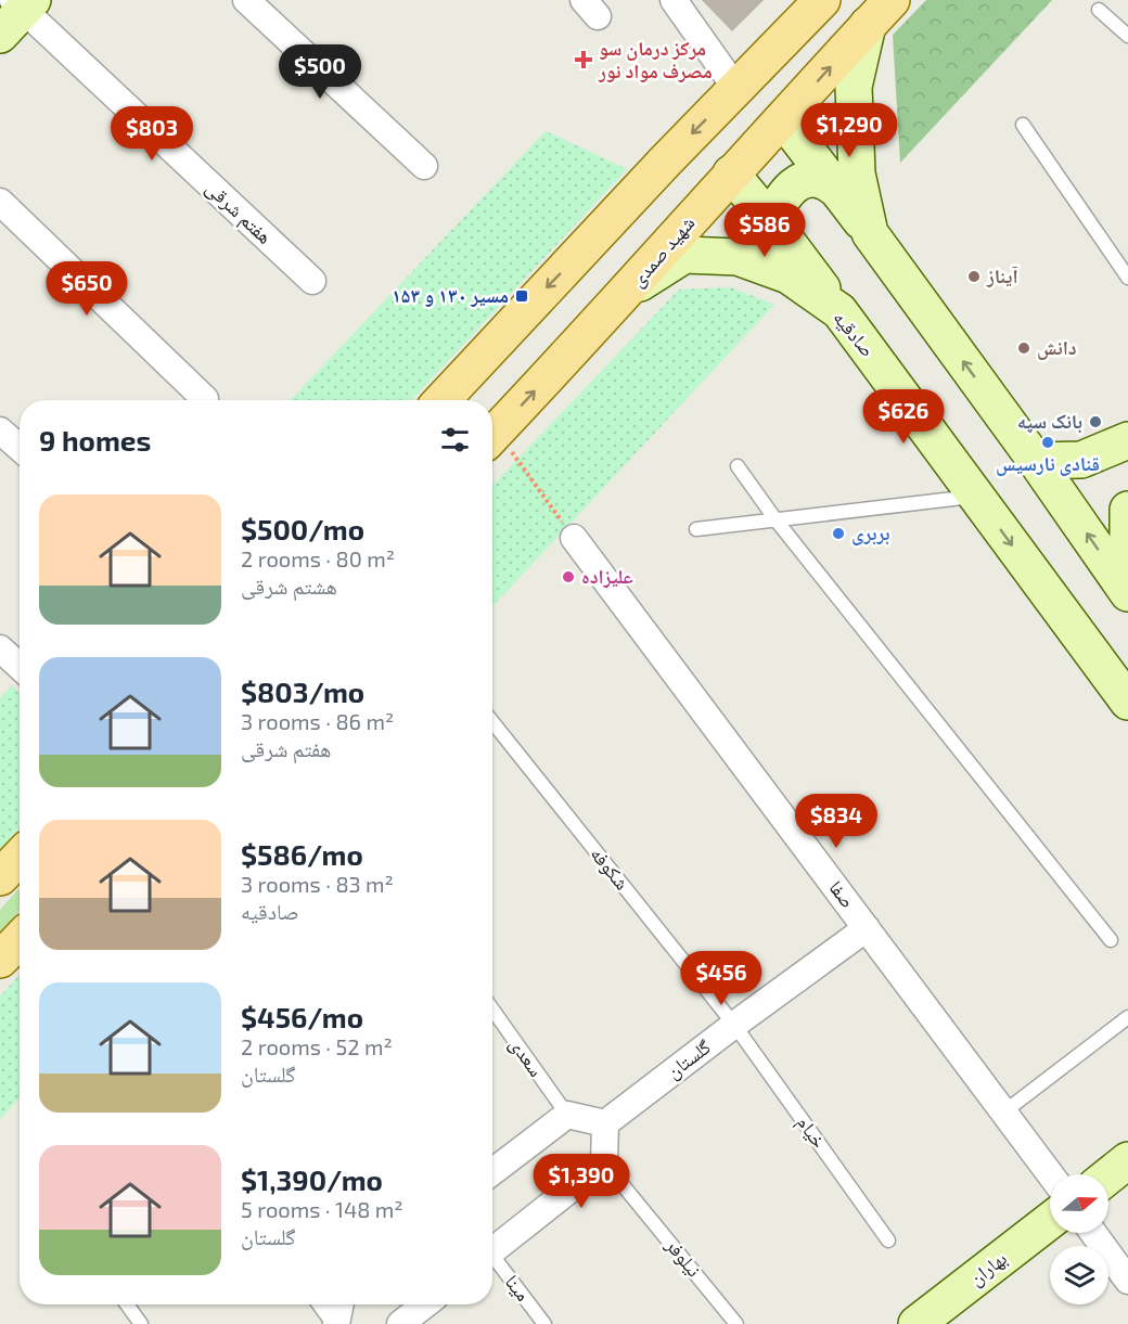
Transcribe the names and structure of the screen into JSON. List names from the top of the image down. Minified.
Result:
{"streets":{"main road":["شهید صمدی","صادقیه","بهاران"],"street":["هفتم شرقی","صفا","گلستان"],"lane":["شکوفه","سعدی","خیام","نیلوفر","مینا"]},"crossings":[["شهید صمدی","صادقیه"],["شکوفه","گلستان"],["شکوفه","خیام"],["صفا","گلستان"],["گلستان","خیام"]],"places":{"health":["مرکز درمان سو مصرف مواد نور"],"other":["آیناز","دانش","بانک سپه","قنادی نارسیس","بربری","علیزاده"],"transit":["مسیر ۱۳۰ و ۱۵۳"]},"north":"right","page":{"price":["$500","$1,290","$803","$586","$650","$626","$834","$456","$1,390"],"heading":"9 homes","list":[{"name":"$500/mo","note":"2 rooms · 80 m² · هشتم شرقی"},{"name":"$803/mo","note":"3 rooms · 86 m² · هفتم شرقی"},{"name":"$586/mo","note":"3 rooms · 83 m² · صادقیه"},{"name":"$456/mo","note":"2 rooms · 52 m² · گلستان"},{"name":"$1,390/mo","note":"5 rooms · 148 m² · گلستان"}]}}
